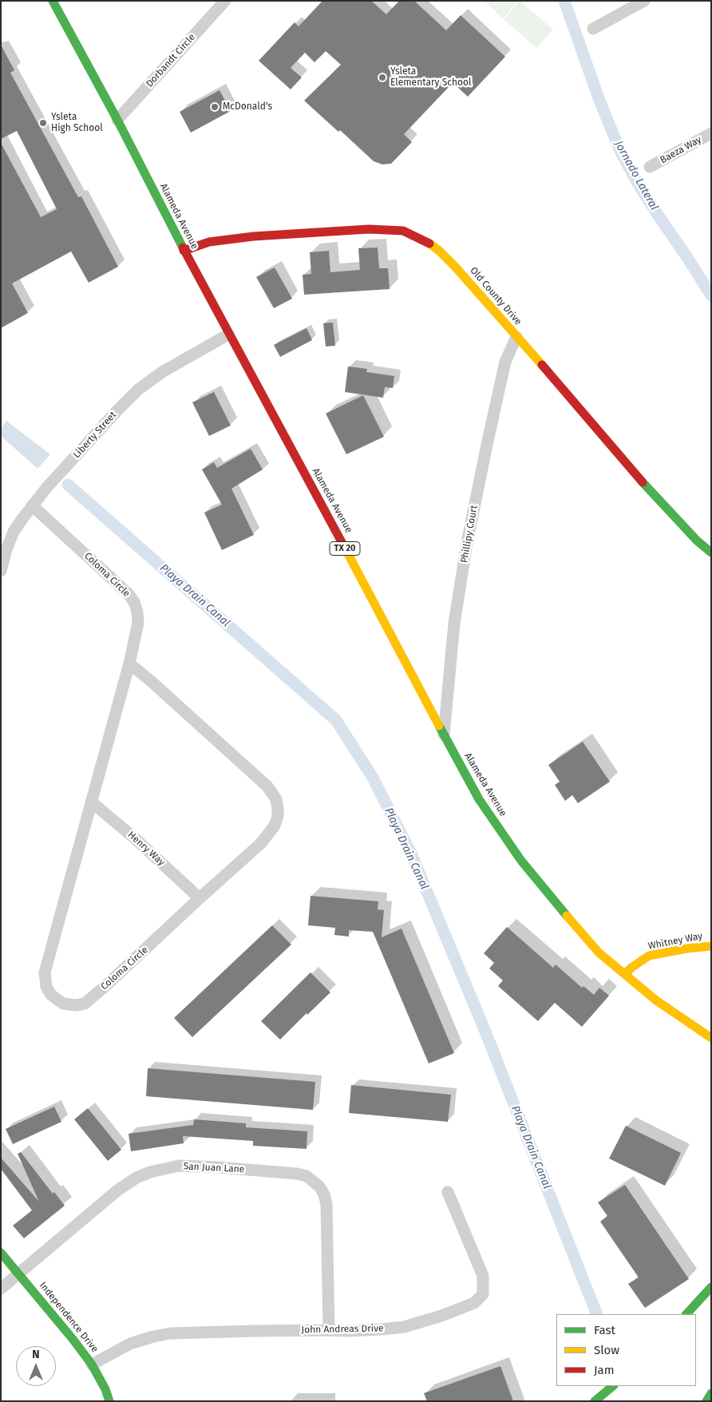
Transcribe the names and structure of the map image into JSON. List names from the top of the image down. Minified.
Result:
{"streets":{"main road":["Alameda Avenue","Old County Drive","TX 20","Whitney Way","Independence Drive"],"street":["Dorbandt Circle","Baeza Way","Liberty Street","Phillipy Court","Coloma Circle","Henry Way","San Juan Lane","John Andreas Drive"]},"crossings":[["Dorbandt Circle","Alameda Avenue"],["Alameda Avenue","Old County Drive"],["Alameda Avenue","Liberty Street"],["Alameda Avenue","Phillipy Court"],["Alameda Avenue","Whitney Way"],["Old County Drive","Phillipy Court"],["Liberty Street","Coloma Circle"],["Coloma Circle","Henry Way"],["San Juan Lane","Independence Drive"],["San Juan Lane","John Andreas Drive"],["Independence Drive","John Andreas Drive"]],"water":["Jornado Lateral","Playa Drain Canal"],"places":["Ysleta Elementary School","McDonald's","Ysleta High School"],"legend":["Fast","Slow","Jam"],"north":"top"}
